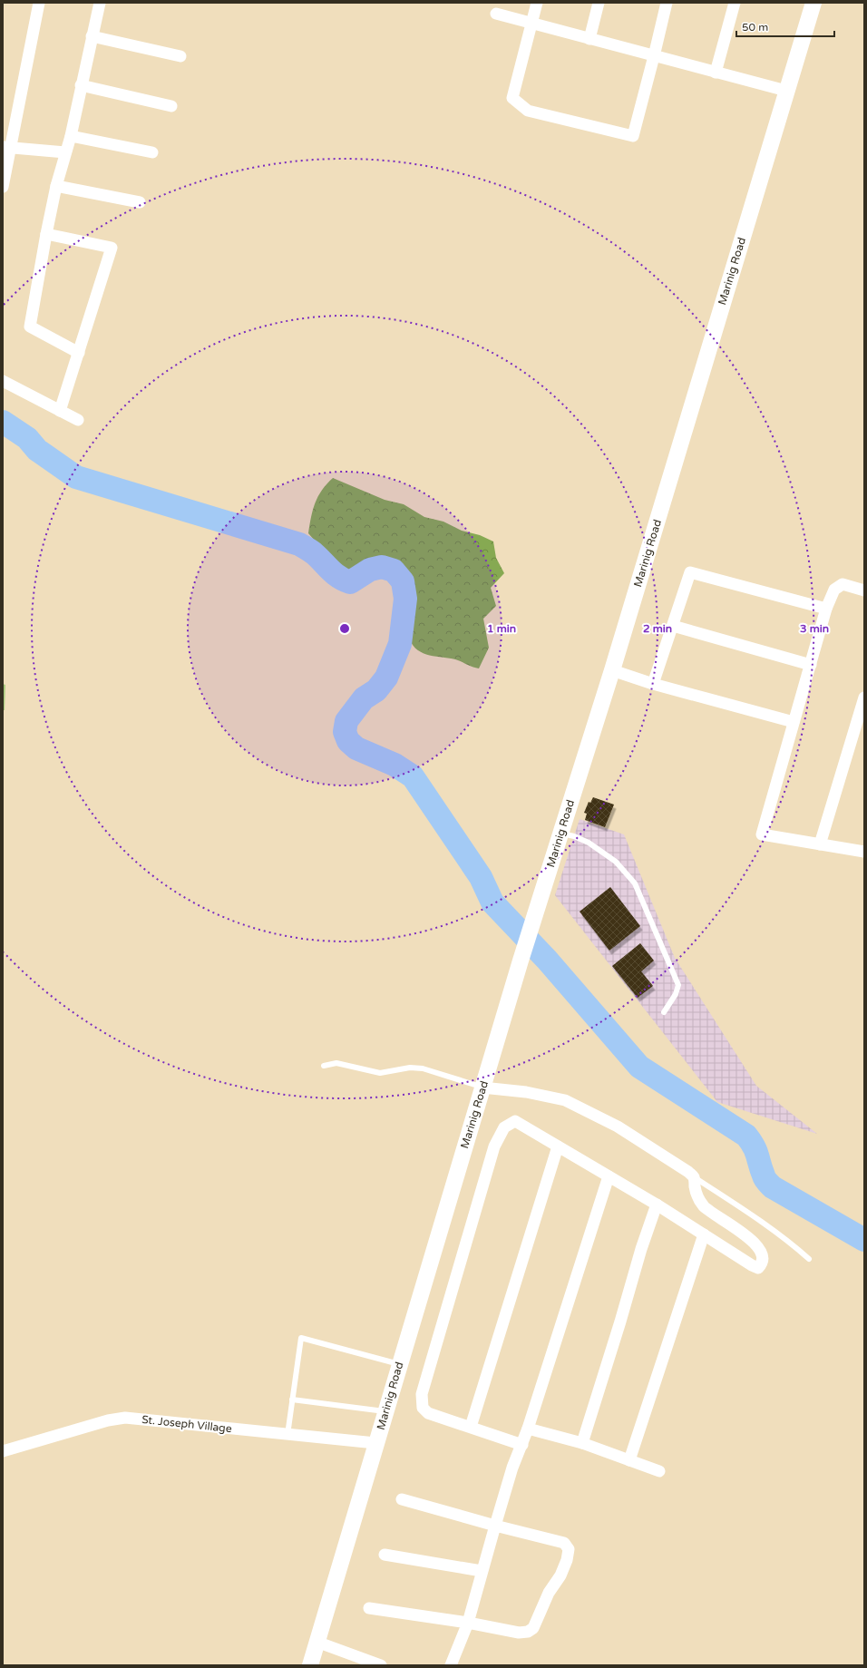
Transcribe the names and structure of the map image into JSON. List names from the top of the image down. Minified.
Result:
{"streets":{"street":["Marinig Road","St. Joseph Village"]},"crossings":[["Marinig Road","St. Joseph Village"]],"scale_bar":"50 m","rings":["1 min","2 min","3 min"]}
